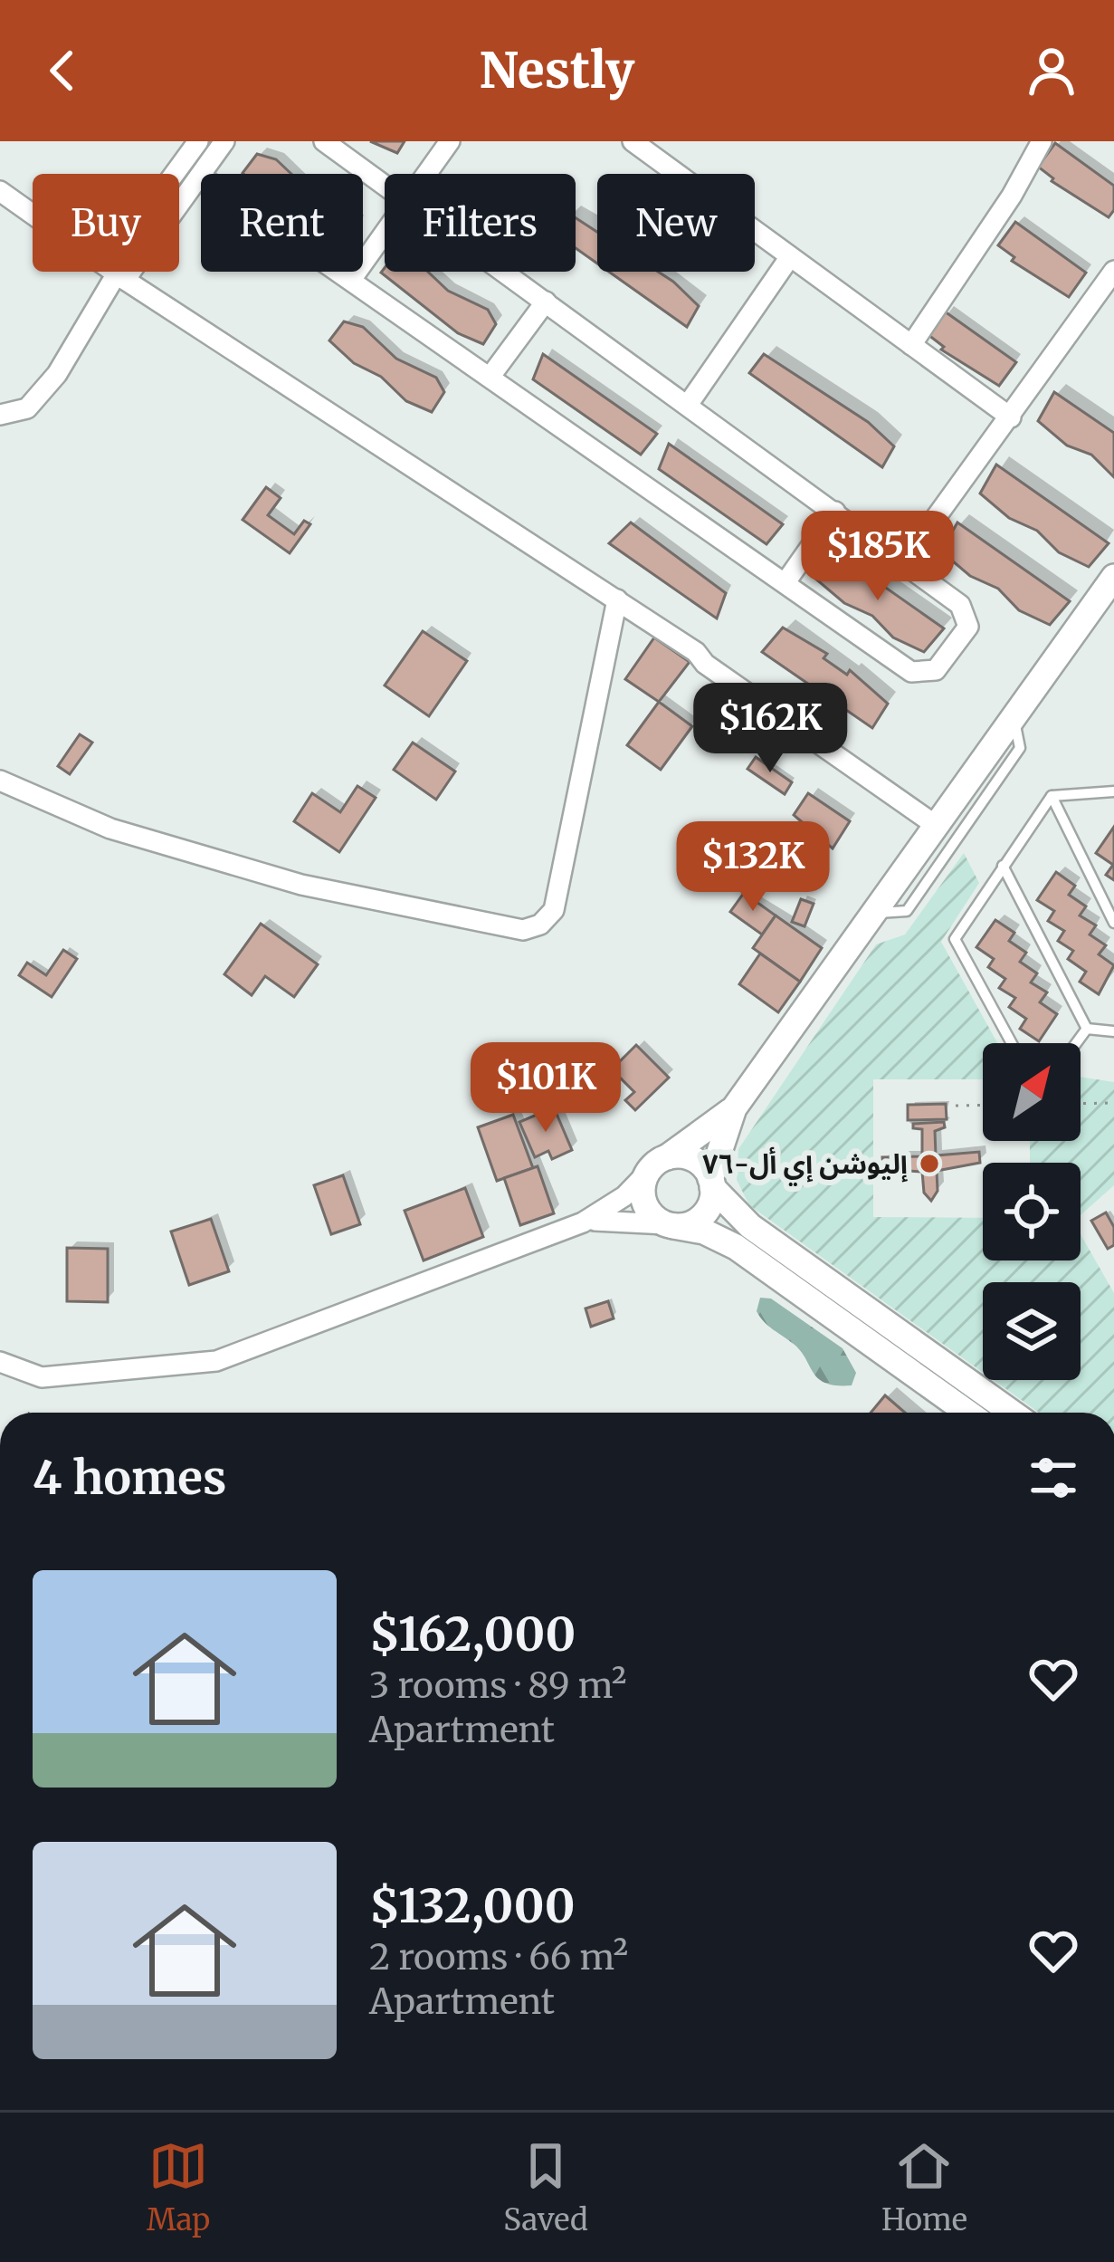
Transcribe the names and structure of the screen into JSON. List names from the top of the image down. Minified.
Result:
{"places":["إليوشن إي أل-٧٦"],"north":"top right","page":{"header":"Nestly","chip":["Buy","Rent","Filters","New"],"price":["$185K","$162K","$132K","$101K"],"heading":"4 homes","list":[{"name":"$162,000","note":"3 rooms · 89 m² · Apartment"},{"name":"$132,000","note":"2 rooms · 66 m² · Apartment"}],"tabs":["Map","Saved","Home"]}}
